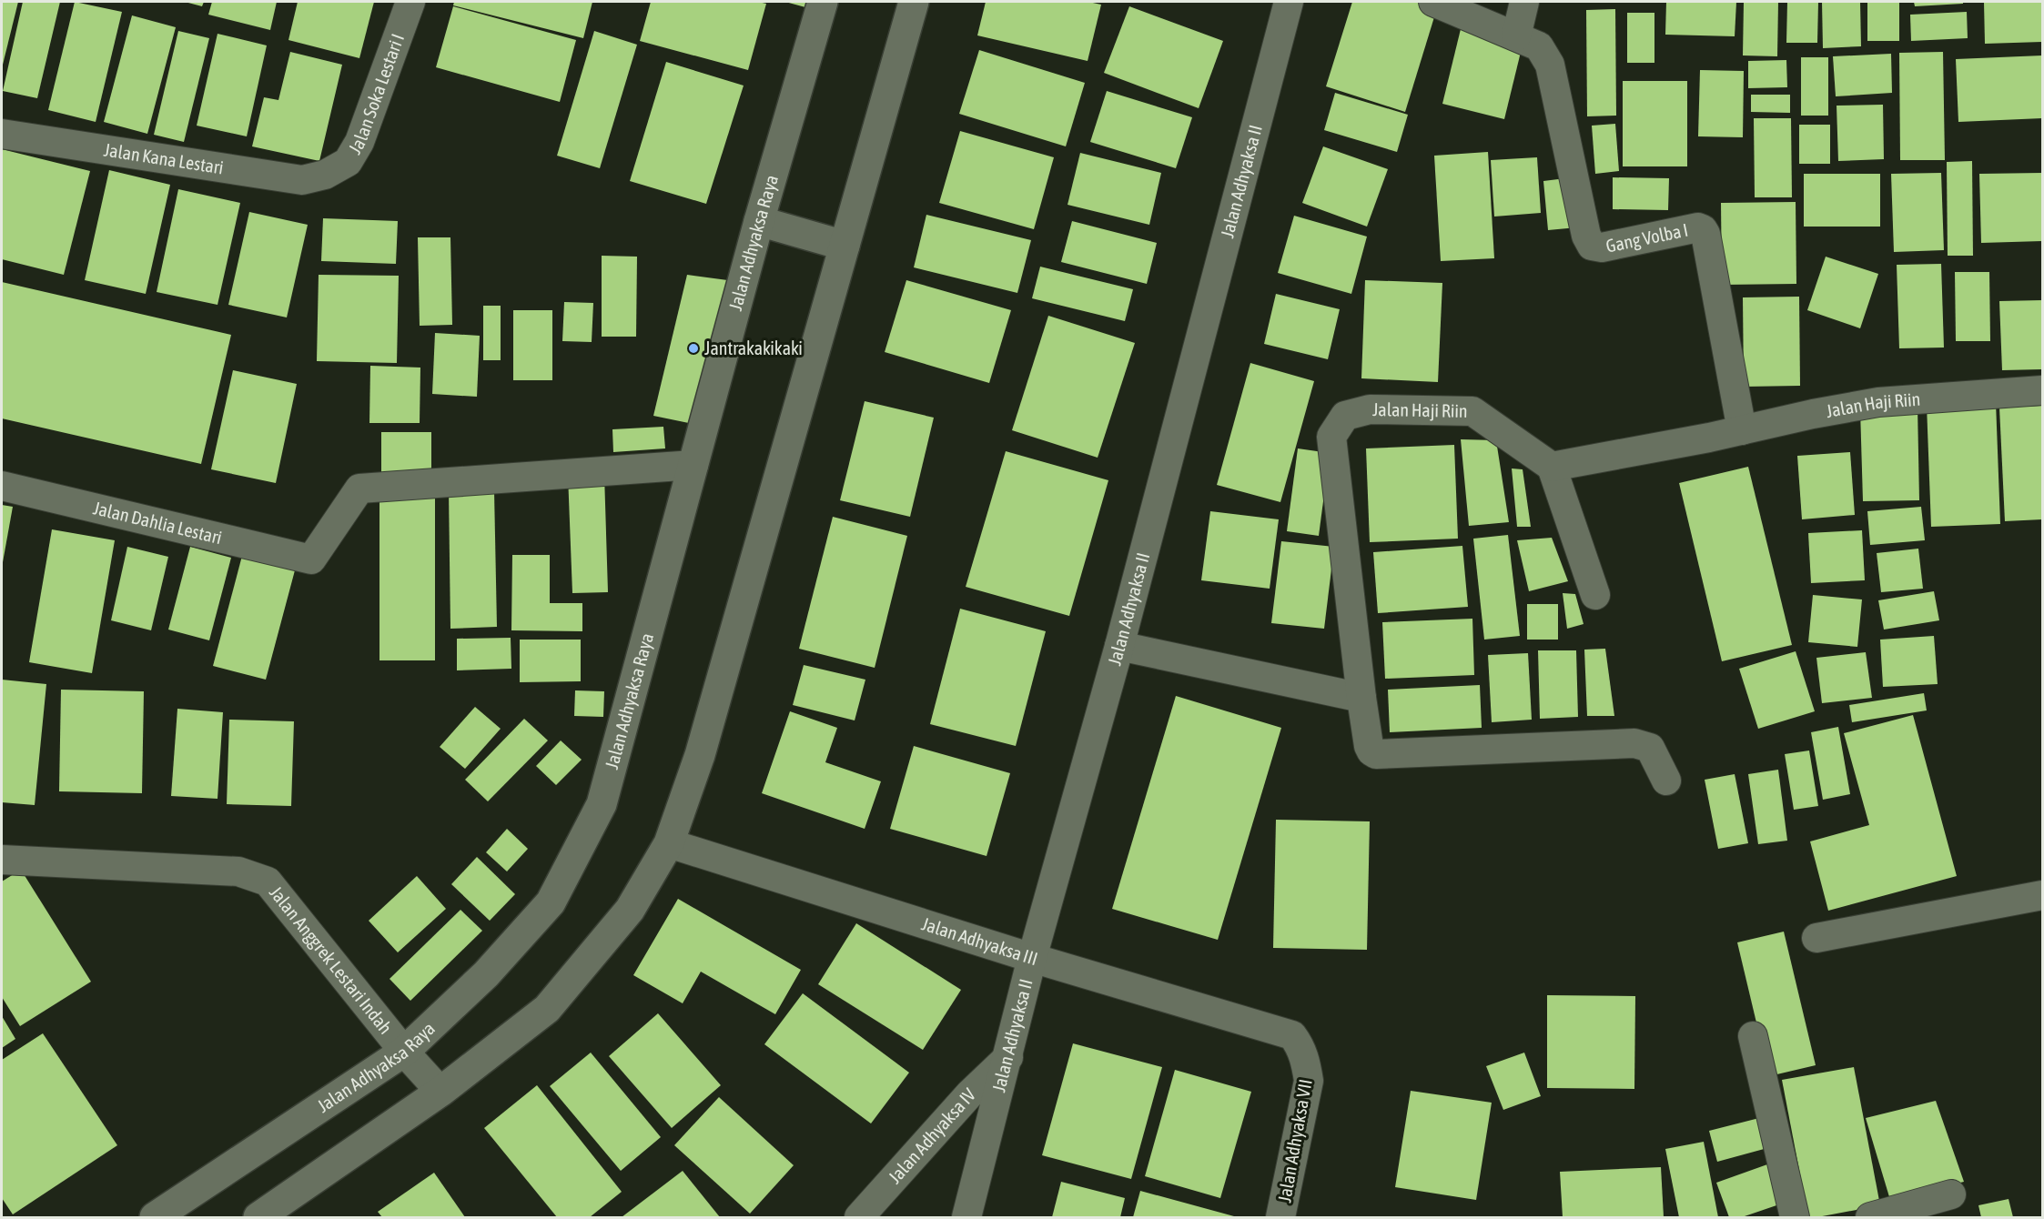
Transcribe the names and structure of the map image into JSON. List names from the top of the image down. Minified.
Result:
{"streets":{"main road":["Jalan Adhyaksa Raya"],"street":["Jalan Soka Lestari I","Jalan Kana Lestari","Jalan Adhyaksa II","Gang Volba I","Jalan Haji Riin","Jalan Dahlia Lestari","Jalan Adhyaksa III","Jalan Anggrek Lestari Indah","Jalan Adhyaksa IV","Jalan Adhyaksa VII"]},"crossings":[["Jalan Soka Lestari I","Jalan Kana Lestari"],["Jalan Adhyaksa II","Jalan Adhyaksa III"],["Jalan Adhyaksa II","Jalan Adhyaksa IV"],["Gang Volba I","Jalan Haji Riin"],["Jalan Adhyaksa Raya","Jalan Dahlia Lestari"],["Jalan Adhyaksa Raya","Jalan Anggrek Lestari Indah"],["Jalan Adhyaksa III","Jalan Adhyaksa VII"]],"places":["Jantrakakikaki"]}
